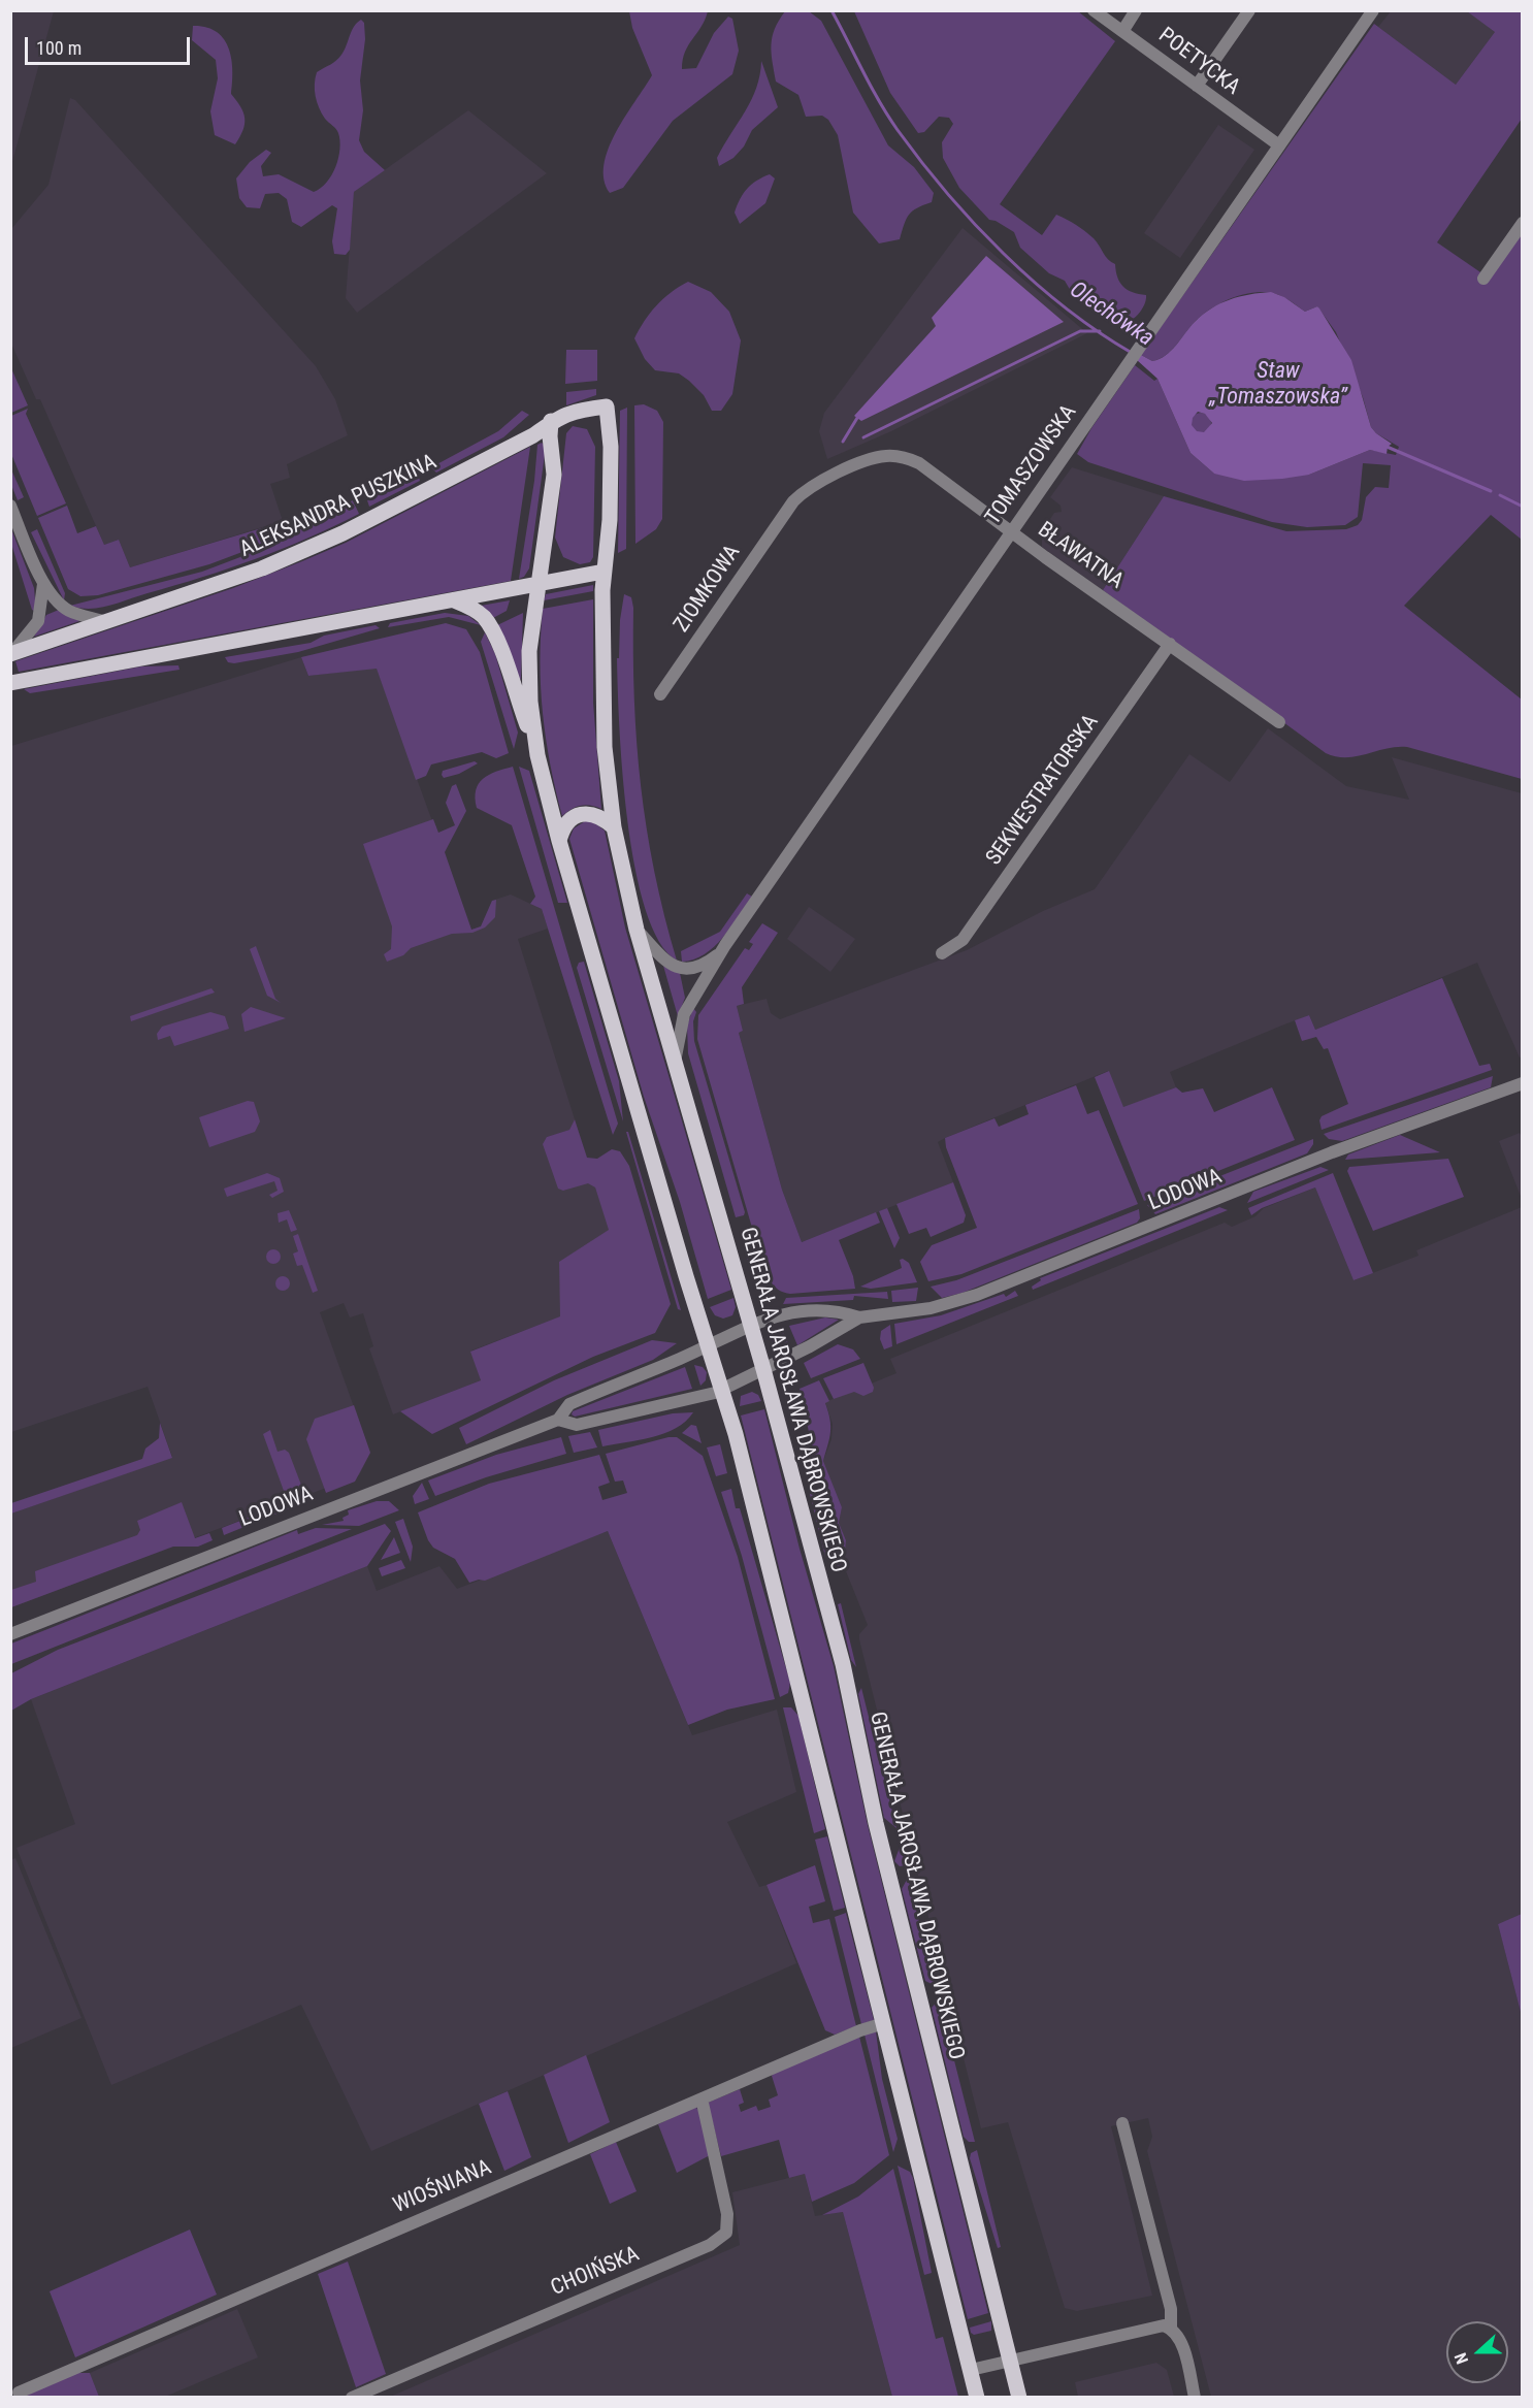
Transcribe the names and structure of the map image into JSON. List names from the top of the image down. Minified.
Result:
{"streets":{"main road":["ALEKSANDRA PUSZKINA","GENERAŁA JAROSŁAWA DĄBROWSKIEGO"],"street":["POETYCKA","TOMASZOWSKA","BŁAWATNA","ZIOMKOWA","SEKWESTRATORSKA","LODOWA","WIOŚNIANA","CHOIŃSKA"]},"crossings":[["POETYCKA","TOMASZOWSKA"],["TOMASZOWSKA","BŁAWATNA"],["TOMASZOWSKA","GENERAŁA JAROSŁAWA DĄBROWSKIEGO"],["ALEKSANDRA PUSZKINA","GENERAŁA JAROSŁAWA DĄBROWSKIEGO"],["BŁAWATNA","ZIOMKOWA"],["BŁAWATNA","SEKWESTRATORSKA"],["LODOWA","GENERAŁA JAROSŁAWA DĄBROWSKIEGO"],["WIOŚNIANA","CHOIŃSKA"]],"water":["Olechówka","Staw „Tomaszowska”"],"scale_bar":"100 m","north":"left"}
